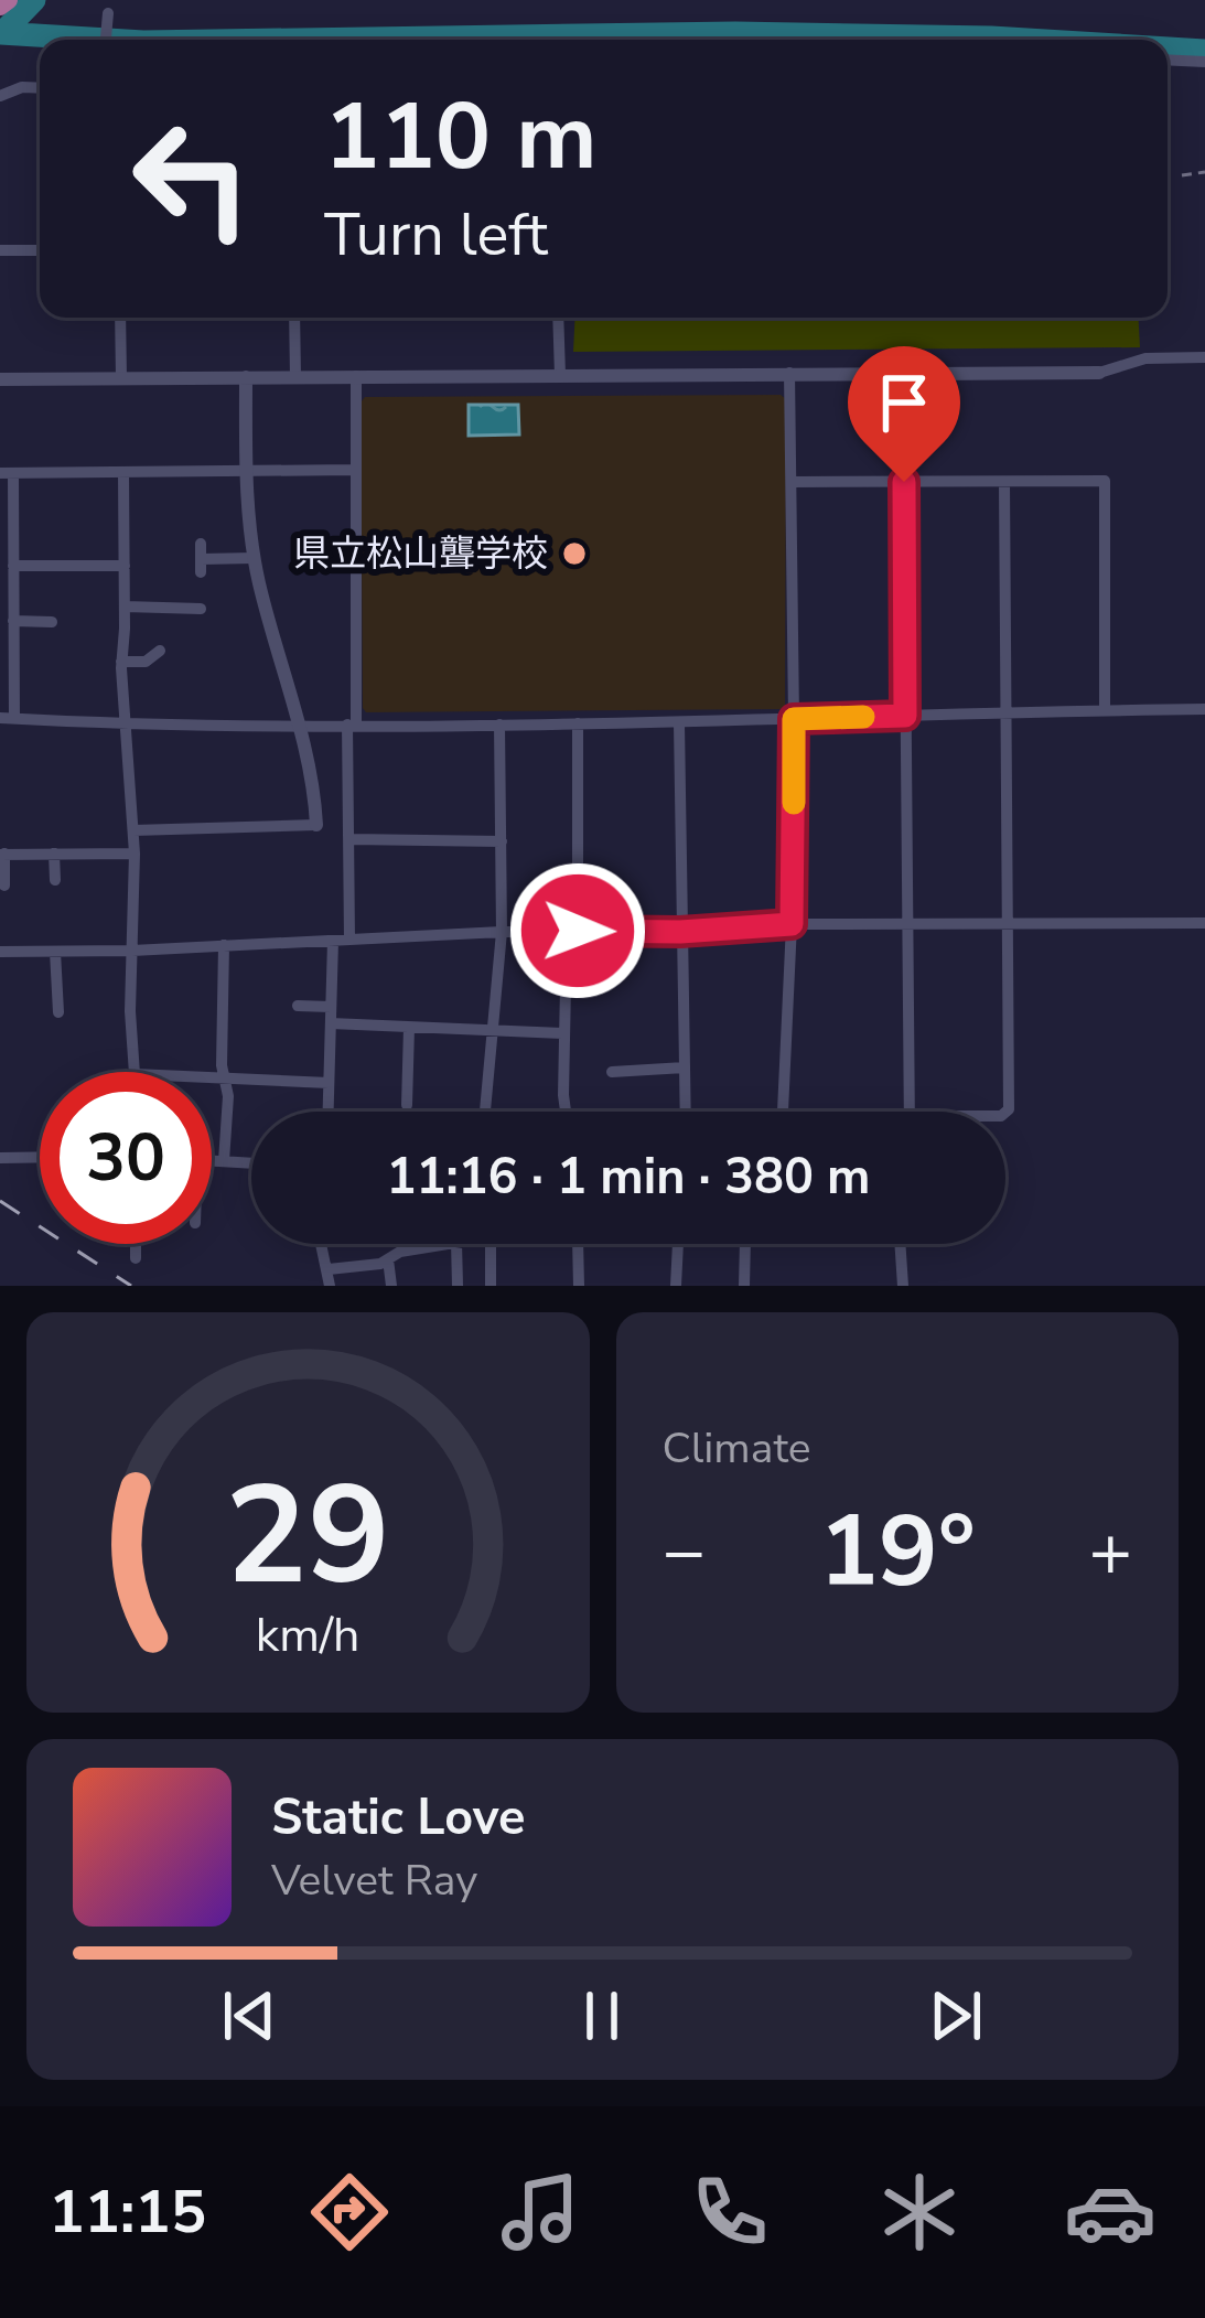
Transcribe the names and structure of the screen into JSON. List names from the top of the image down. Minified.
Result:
{"places":["県立松山聾学校"],"page":{"turn":["110 m","Turn left"],"limit":"30","trip":"11:16 · 1 min · 380 m","tile":"Climate","heat":["−","19°","+"],"song":["Static Love","Velvet Ray"],"tabs":"11:15","gauge":["29","km/h"]}}
